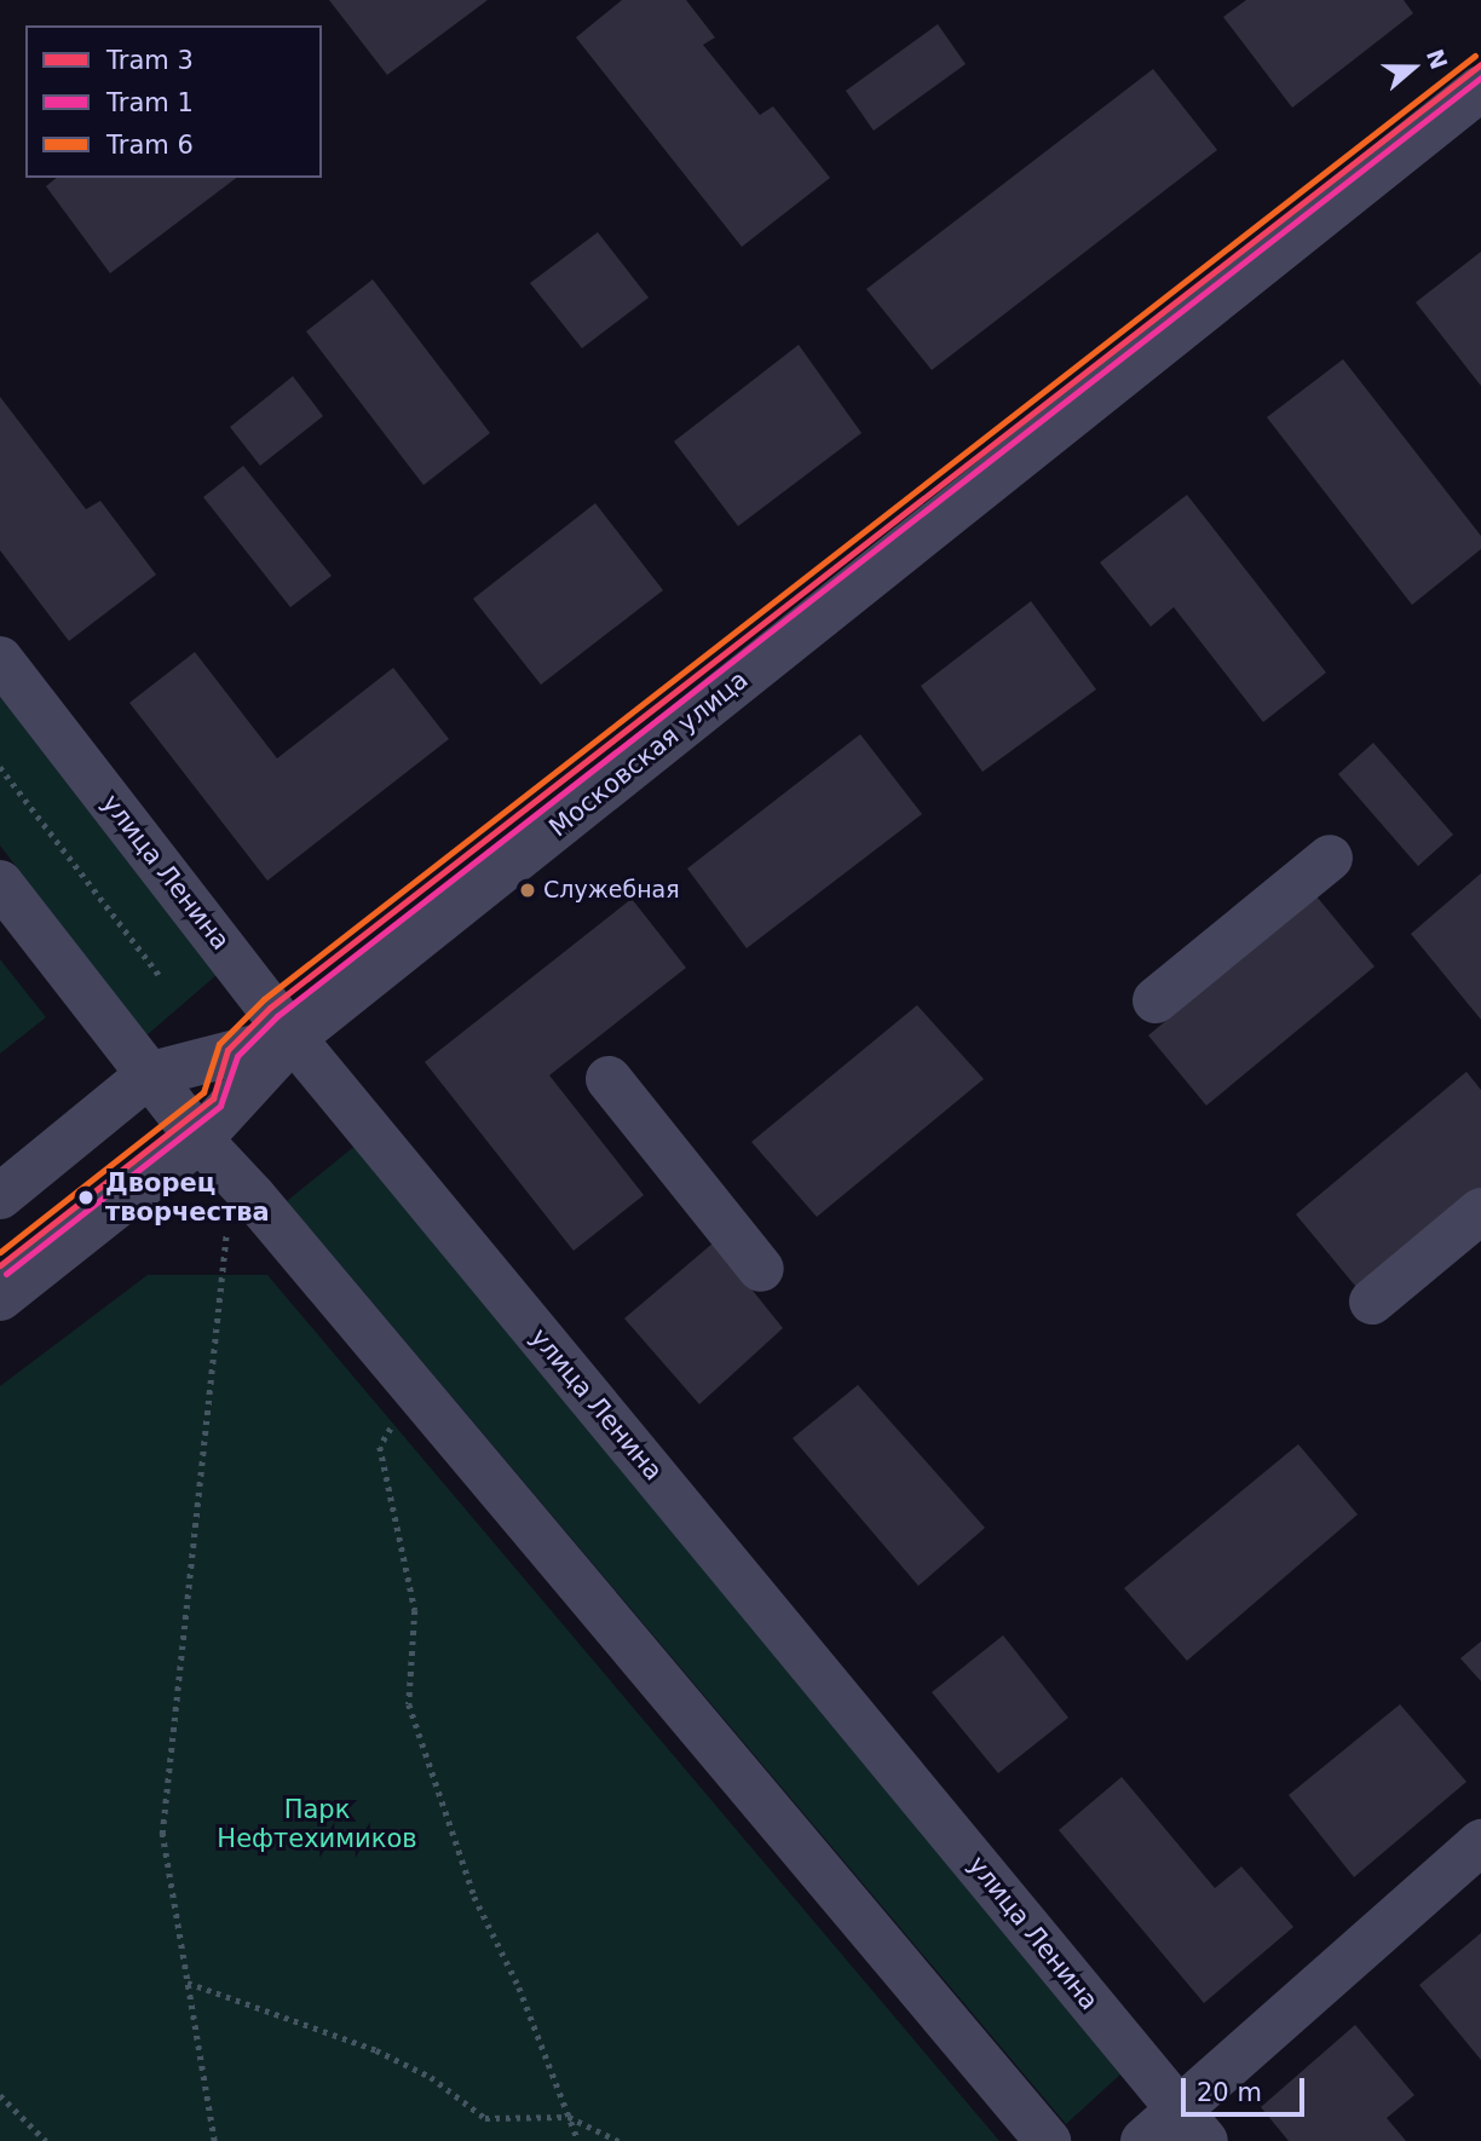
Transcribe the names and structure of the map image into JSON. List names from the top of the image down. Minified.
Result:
{"streets":{"street":["Московская улица","улица Ленина"]},"crossings":[["Московская улица","улица Ленина"]],"parks":["Парк Нефтехимиков"],"places":["Служебная","Дворец творчества"],"lines":["tram line 6","tram line 3","tram line 1"],"legend":["Tram 3","Tram 1","Tram 6"],"scale_bar":"20 m","north":"right"}
